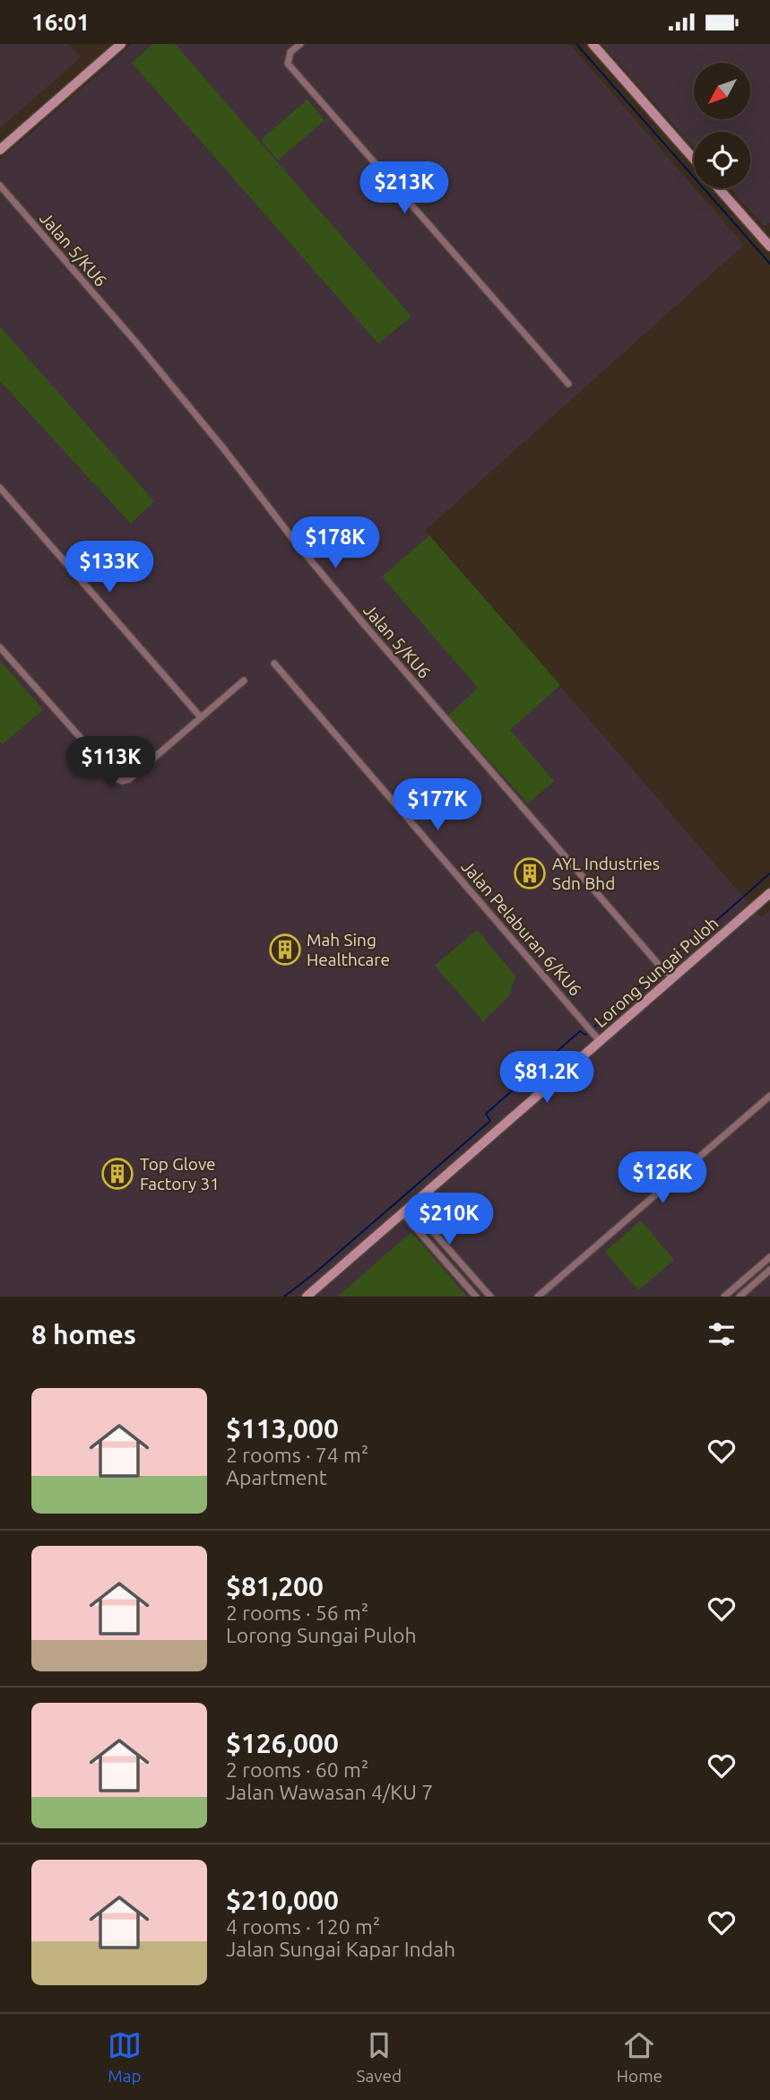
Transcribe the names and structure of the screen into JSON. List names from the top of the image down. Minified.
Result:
{"streets":{"street":["Jalan 5/KU6","Jalan Pelaburan 6/KU6","Lorong Sungai Puloh"]},"crossings":[["Jalan 5/KU6","Lorong Sungai Puloh"],["Jalan Pelaburan 6/KU6","Lorong Sungai Puloh"]],"places":{"building":["AYL Industries Sdn Bhd","Mah Sing Healthcare","Top Glove Factory 31"]},"north":"bottom left","page":{"status":"16:01","price":["$213K","$178K","$133K","$113K","$177K","$81.2K","$126K","$210K"],"heading":"8 homes","list":[{"name":"$113,000","note":"2 rooms · 74 m² · Apartment"},{"name":"$81,200","note":"2 rooms · 56 m² · Lorong Sungai Puloh"},{"name":"$126,000","note":"2 rooms · 60 m² · Jalan Wawasan 4/KU 7"},{"name":"$210,000","note":"4 rooms · 120 m² · Jalan Sungai Kapar Indah"}],"tabs":["Map","Saved","Home"]}}
